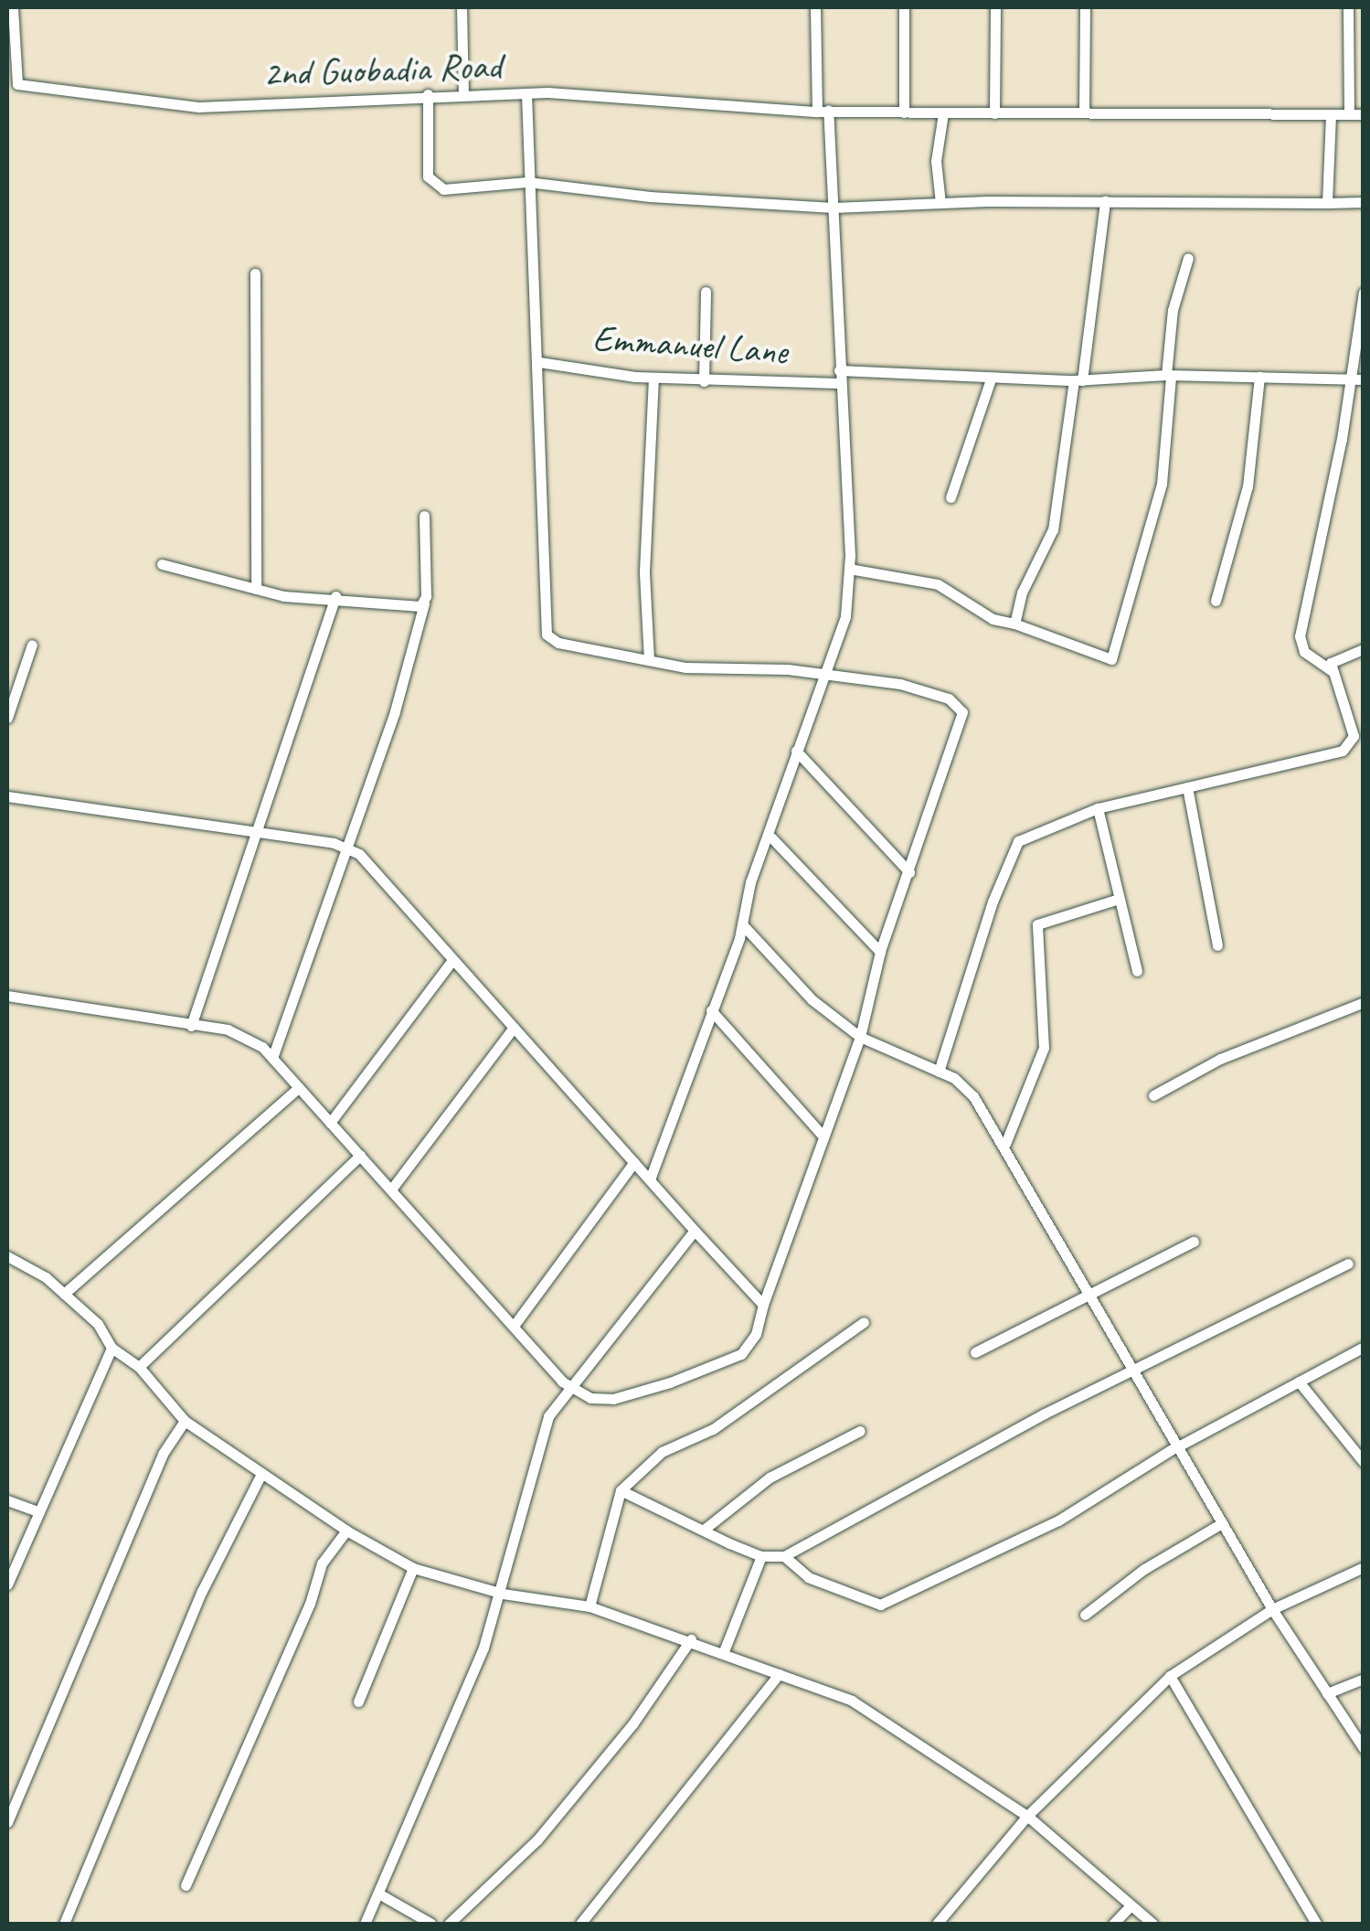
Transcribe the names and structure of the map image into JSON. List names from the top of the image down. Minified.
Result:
{"streets":{"street":["2nd Guobadia Road","Emmanuel Lane"]}}
